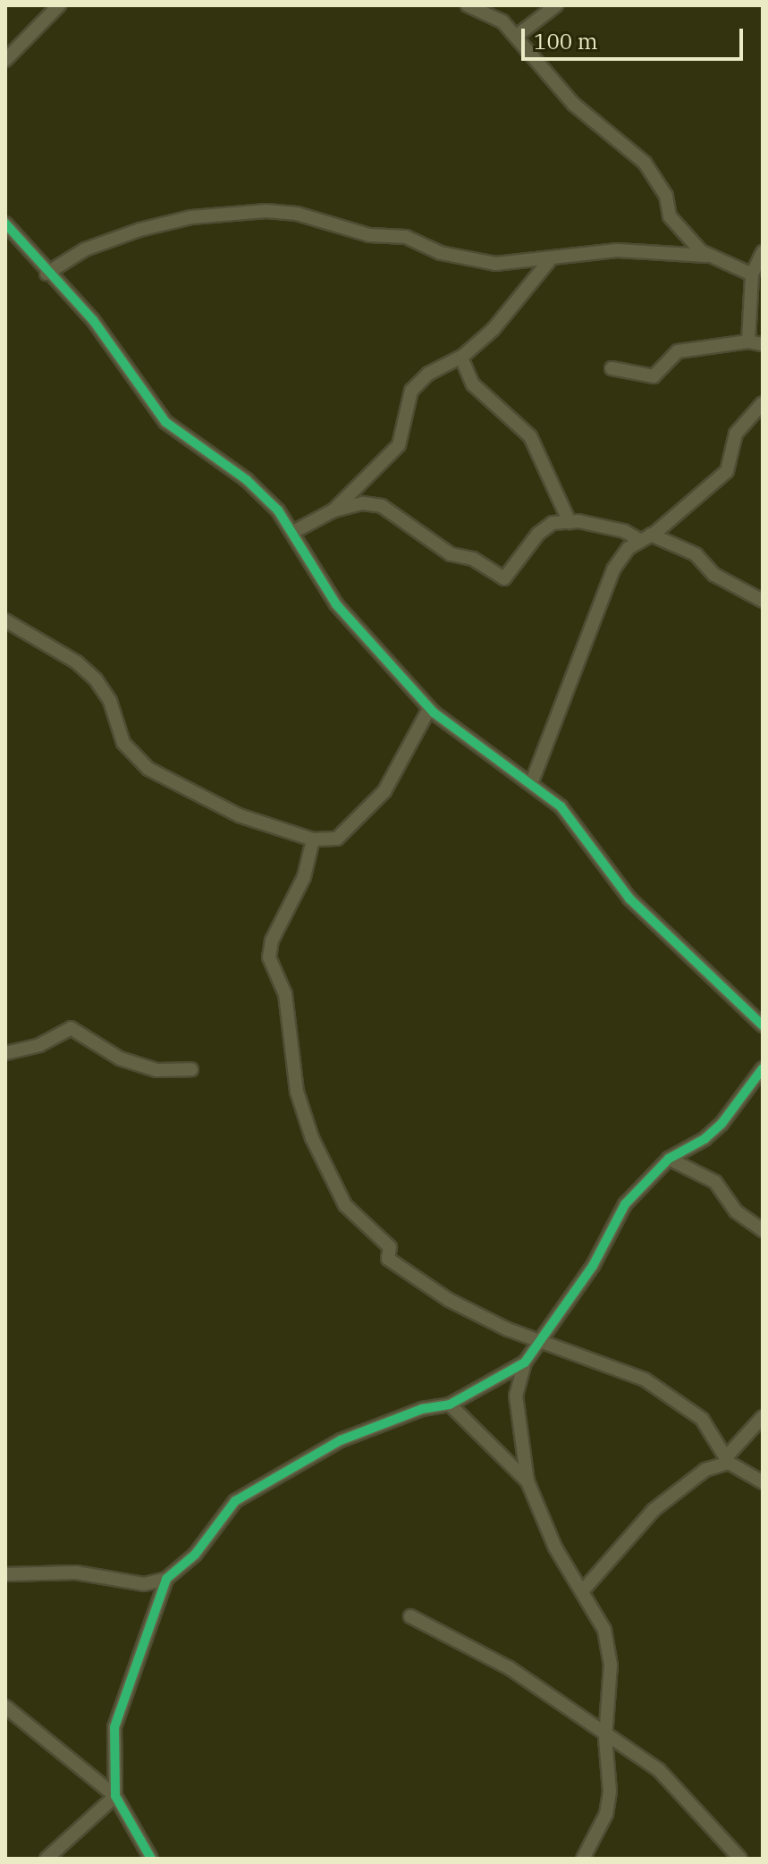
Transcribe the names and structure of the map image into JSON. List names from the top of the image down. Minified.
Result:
{"scale_bar":"100 m"}
